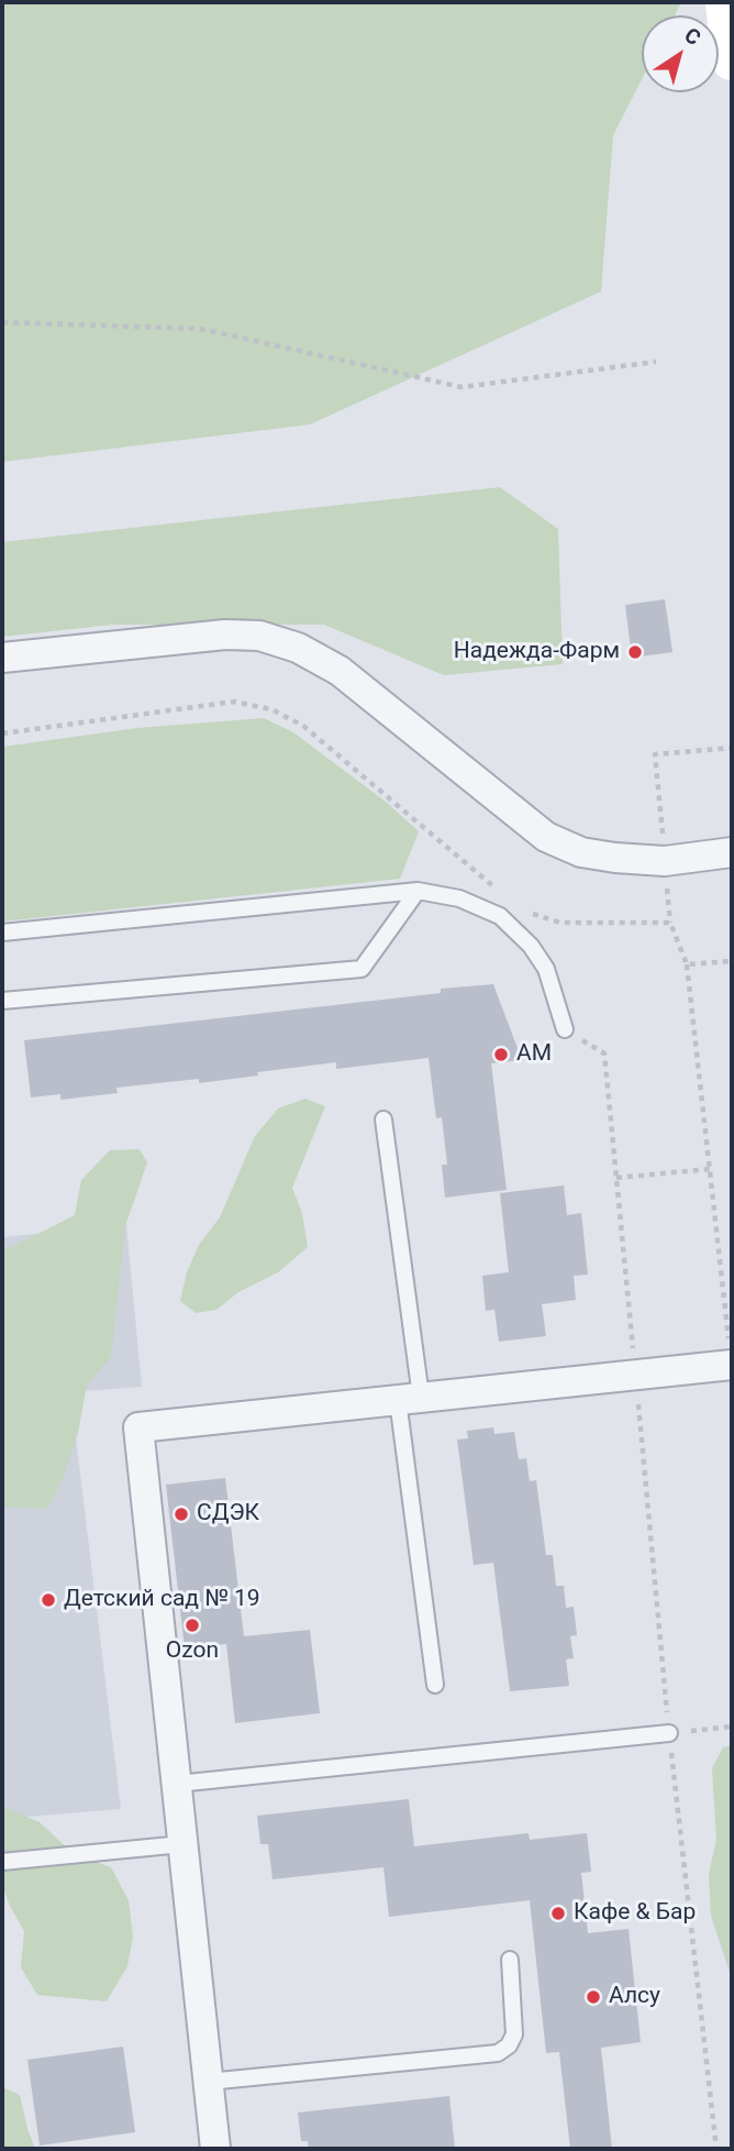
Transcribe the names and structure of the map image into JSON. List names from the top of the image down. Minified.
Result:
{"places":["Надежда-Фарм","АМ","СДЭК","Детский сад № 19","Ozon","Кафе & Бар","Алсу"],"north":"top right"}
